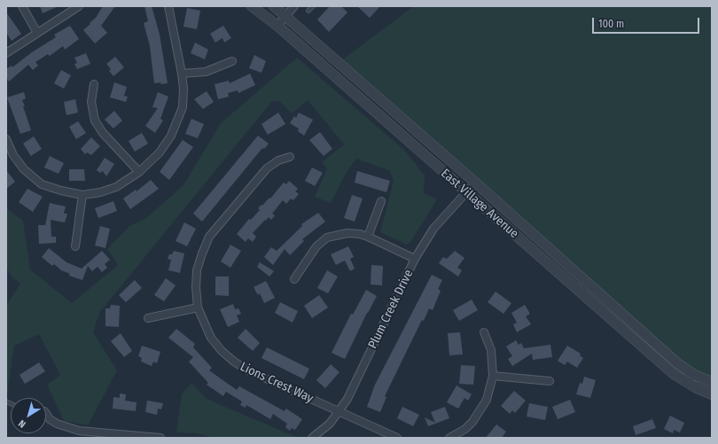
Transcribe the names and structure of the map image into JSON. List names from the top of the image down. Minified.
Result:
{"streets":{"street":["East Village Avenue","Plum Creek Drive","Lions Crest Way"]},"crossings":[["East Village Avenue","Plum Creek Drive"],["Plum Creek Drive","Lions Crest Way"]],"scale_bar":"100 m","north":"bottom left"}
